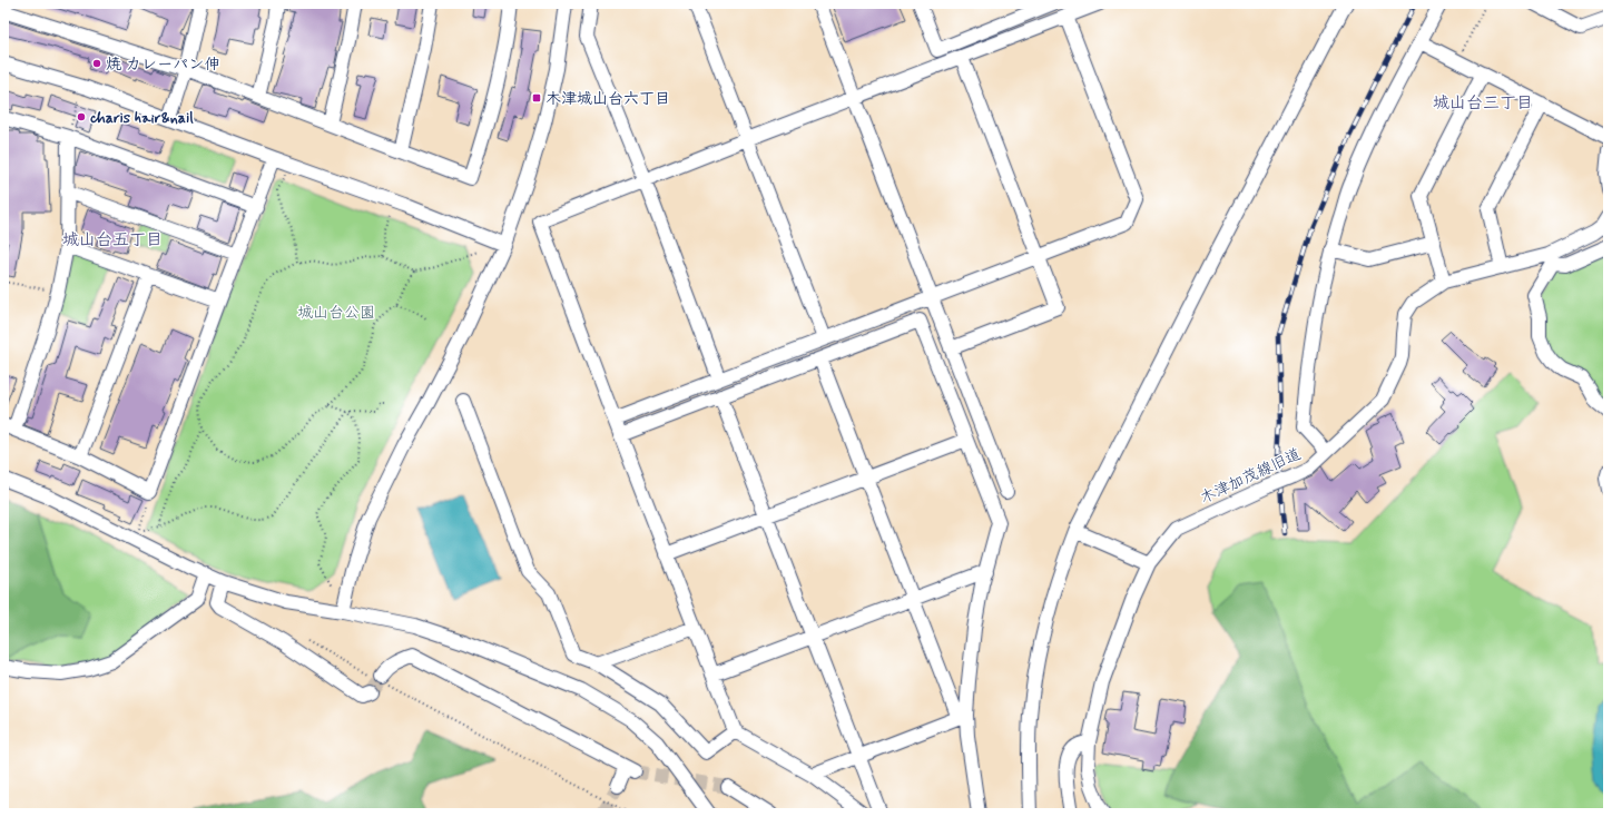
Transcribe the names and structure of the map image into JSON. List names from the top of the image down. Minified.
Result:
{"streets":{"street":["木津加茂線旧道"]},"districts":["城山台三丁目","城山台五丁目"],"parks":["城山台公園"],"places":{"other":["焼 カレーパン伸","charis hair&nail"],"transit":["木津城山台六丁目"]}}
